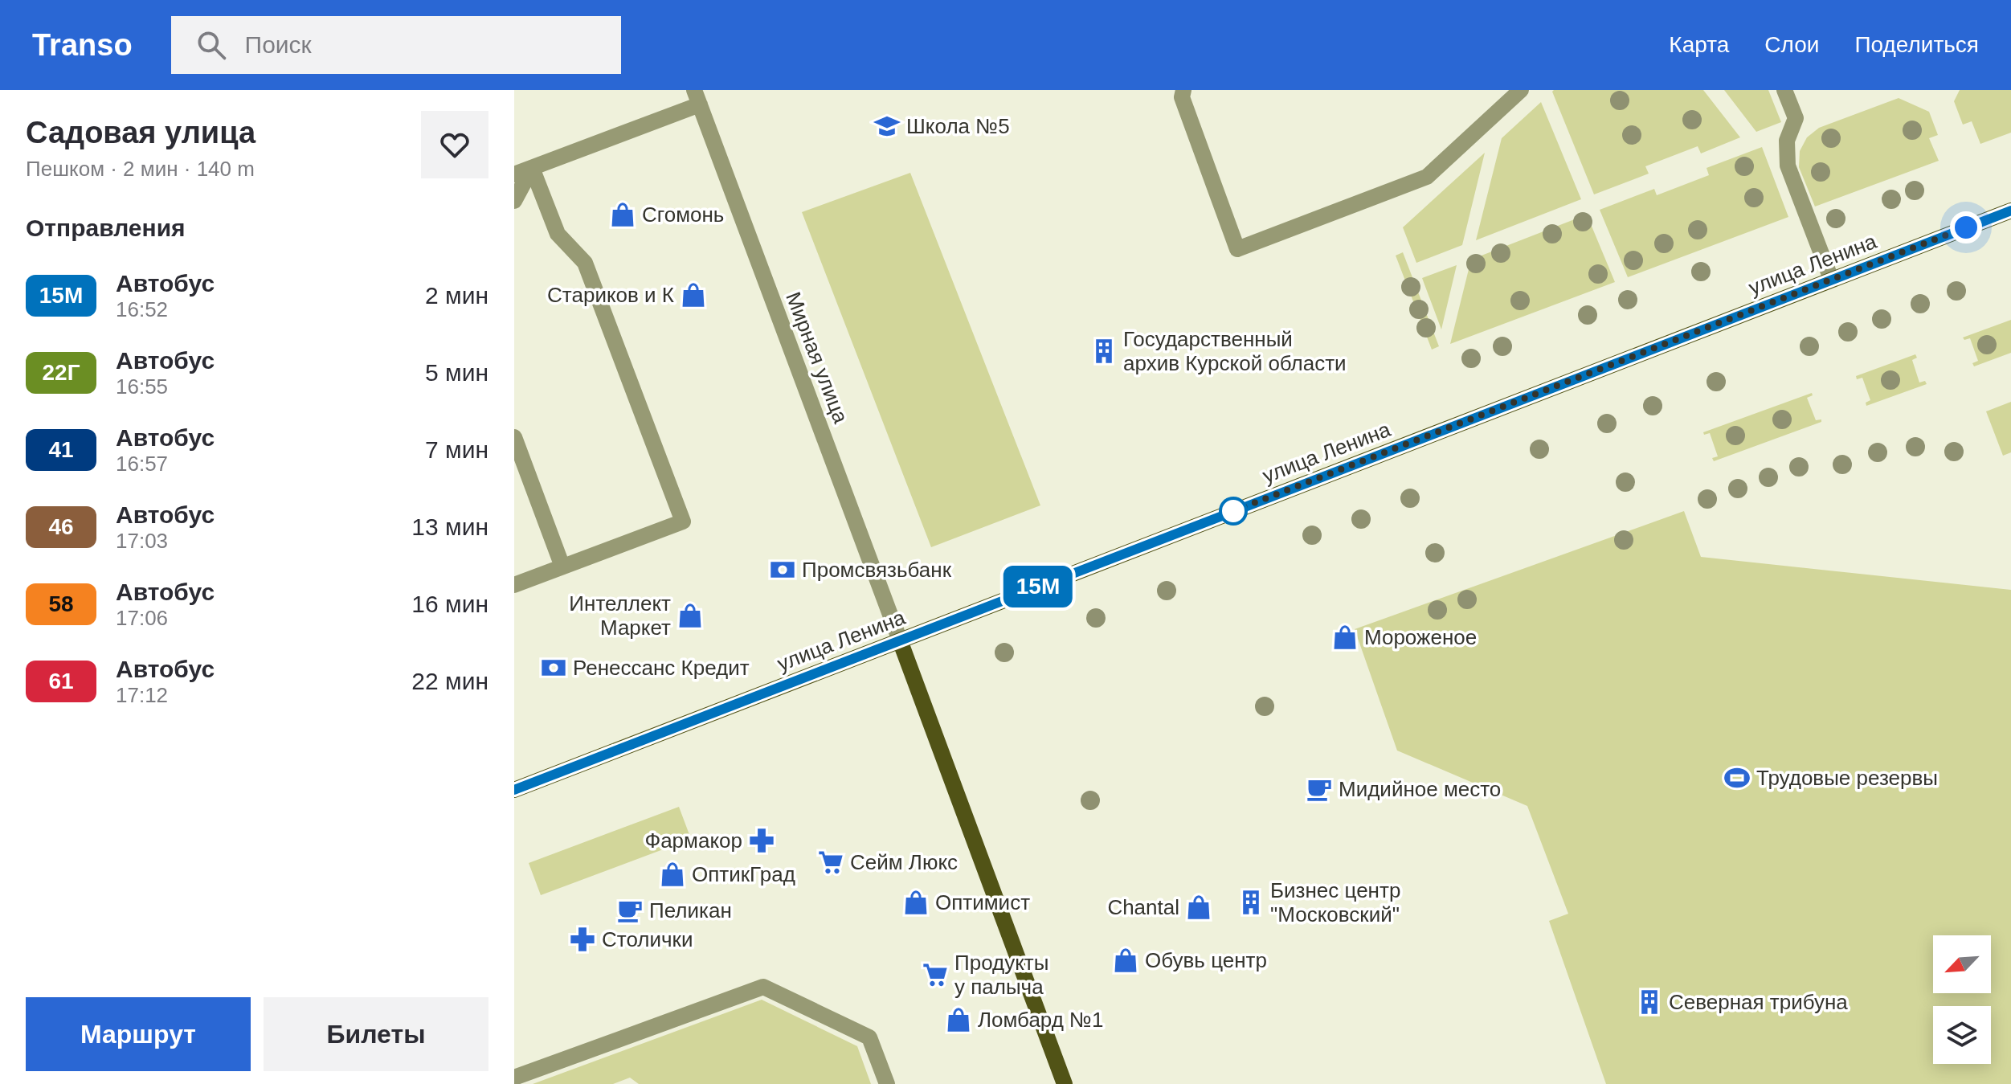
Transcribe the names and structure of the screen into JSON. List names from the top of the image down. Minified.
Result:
{"streets":{"main road":["улица Ленина"],"street":["Мирная улица"]},"crossings":[["улица Ленина","Мирная улица"]],"places":{"school or university":["Школа №5"],"shop":["Сгомонь","Стариков и К","Интеллект Маркет","Мороженое","ОптикГрад","Оптимист","Chantal","Обувь центр","Ломбард №1"],"building":["Государственный архив Курской области","Бизнес центр \"Московский\"","Северная трибуна"],"bank":["Промсвязьбанк","Ренессанс Кредит"],"sports":["Трудовые резервы"],"cafe":["Мидийное место","Пеликан"],"pharmacy":["Фармакор","Столички"],"supermarket":["Сейм Люкс","Продукты у палыча"]},"lines":["bus line 15М"],"north":"bottom left","page":{"header":"Transo","search":"Поиск","nav":["Карта","Слои","Поделиться"],"heading":[["Садовая улица","Пешком · 2 мин · 140 m"],"Отправления"],"on_map":"15М","list":[{"mark":"15М","name":"Автобус","note":"16:52","value":"2 мин"},{"mark":"22Г","name":"Автобус","note":"16:55","value":"5 мин"},{"mark":"41","name":"Автобус","note":"16:57","value":"7 мин"},{"mark":"46","name":"Автобус","note":"17:03","value":"13 мин"},{"mark":"58","name":"Автобус","note":"17:06","value":"16 мин"},{"mark":"61","name":"Автобус","note":"17:12","value":"22 мин"}],"buttons":["Маршрут","Билеты"]}}
